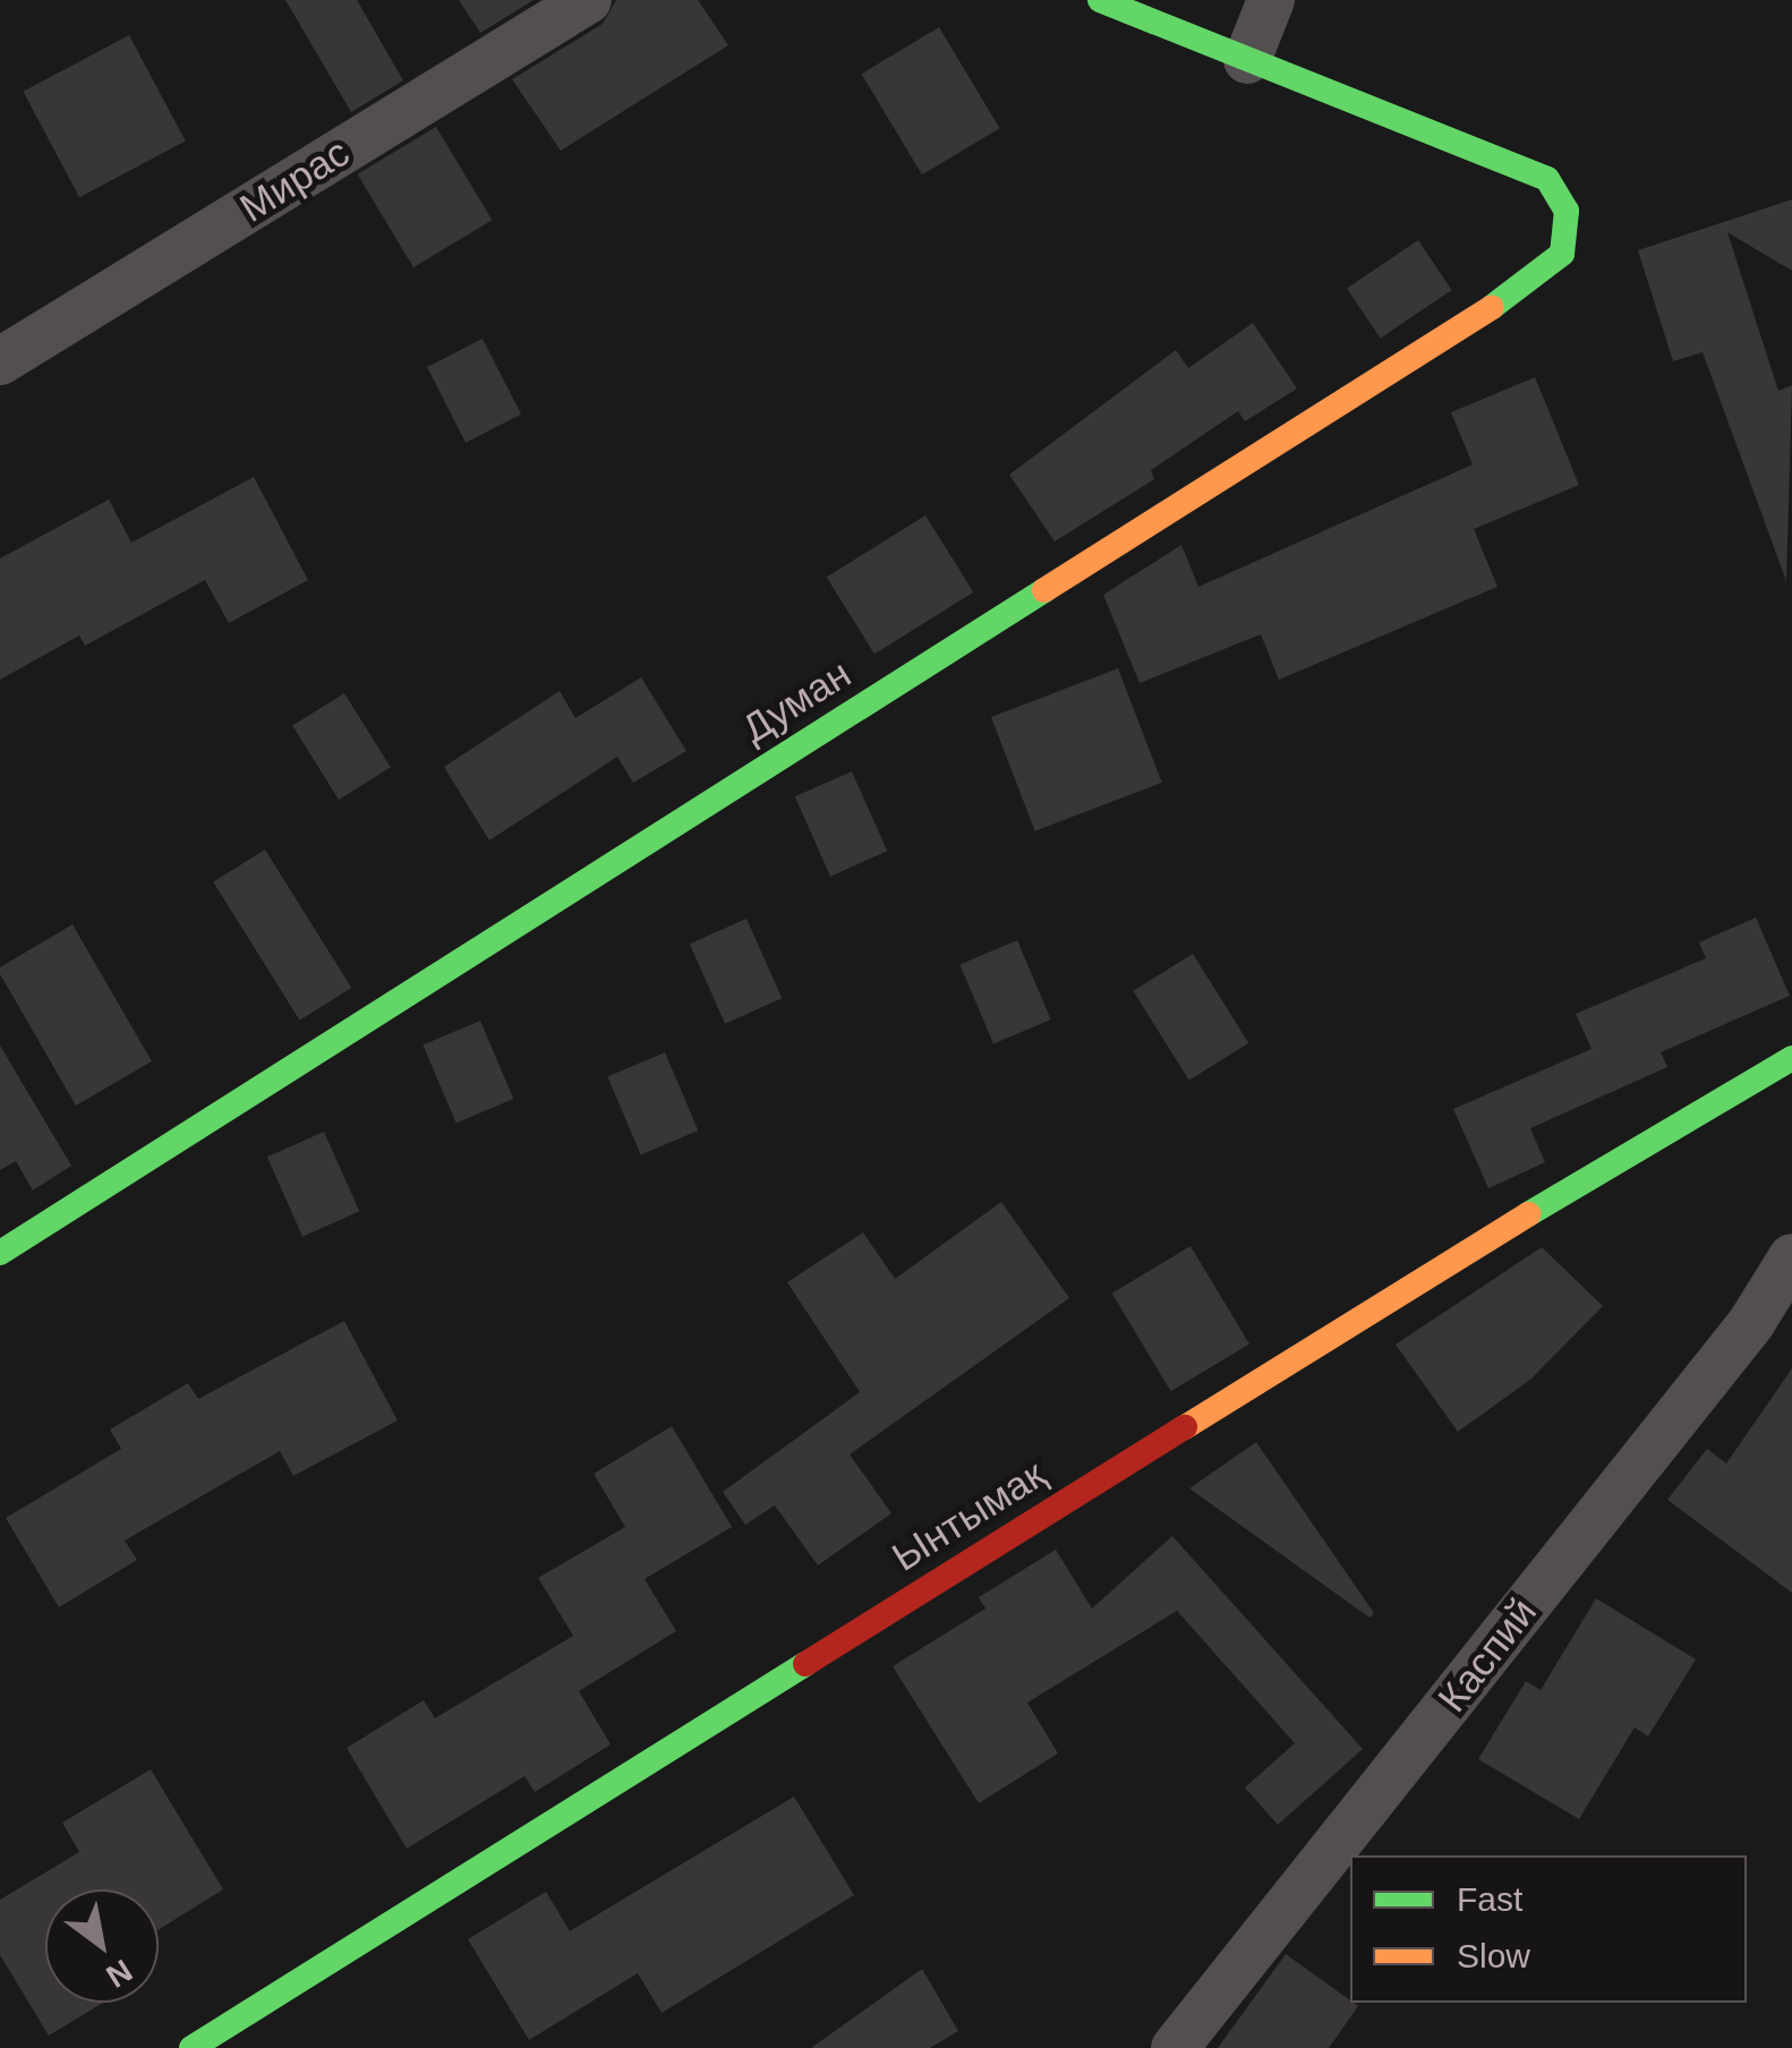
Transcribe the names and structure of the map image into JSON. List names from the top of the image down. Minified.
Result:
{"streets":{"street":["Мирас","Думан","Ынтымақ","Каспий"]},"legend":["Fast","Slow"],"north":"bottom right"}
